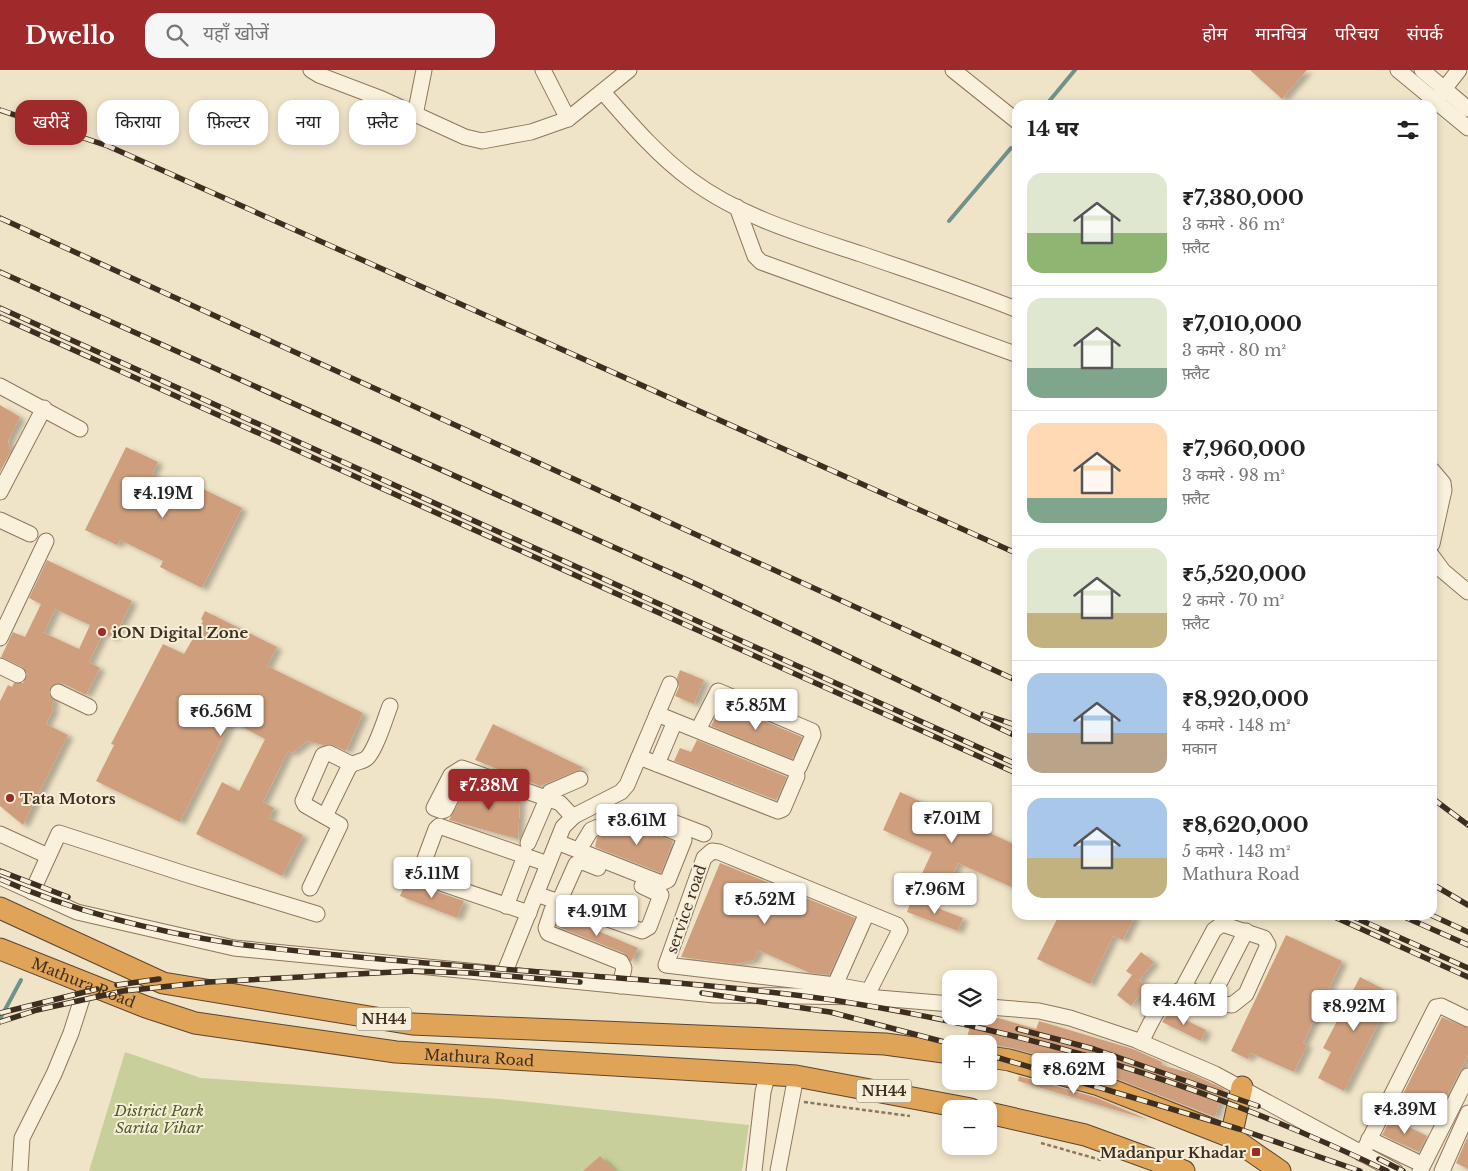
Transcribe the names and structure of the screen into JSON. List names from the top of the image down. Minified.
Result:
{"streets":{"highway":["Mathura Road","NH44"],"street":["service road"]},"parks":["District Park Sarita Vihar"],"places":{"other":["iON Digital Zone","Tata Motors"],"transit":["Madanpur Khadar"]},"page":{"header":"Dwello","search":"यहाँ खोजें","nav":["होम","मानचित्र","परिचय","संपर्क"],"chip":["खरीदें","किराया","फ़िल्टर","नया","फ़्लैट"],"heading":"14 घर","list":[{"name":"₹7,380,000","note":"3 कमरे · 86 m² · फ़्लैट"},{"name":"₹7,010,000","note":"3 कमरे · 80 m² · फ़्लैट"},{"name":"₹7,960,000","note":"3 कमरे · 98 m² · फ़्लैट"},{"name":"₹5,520,000","note":"2 कमरे · 70 m² · फ़्लैट"},{"name":"₹8,920,000","note":"4 कमरे · 148 m² · मकान"},{"name":"₹8,620,000","note":"5 कमरे · 143 m² · Mathura Road"}],"price":["₹4.19M","₹5.85M","₹6.56M","₹7.38M","₹7.01M","₹3.61M","₹5.11M","₹7.96M","₹5.52M","₹4.91M","₹4.46M","₹8.92M","₹8.62M","₹4.39M"],"map_buttons":["+","−"]}}
